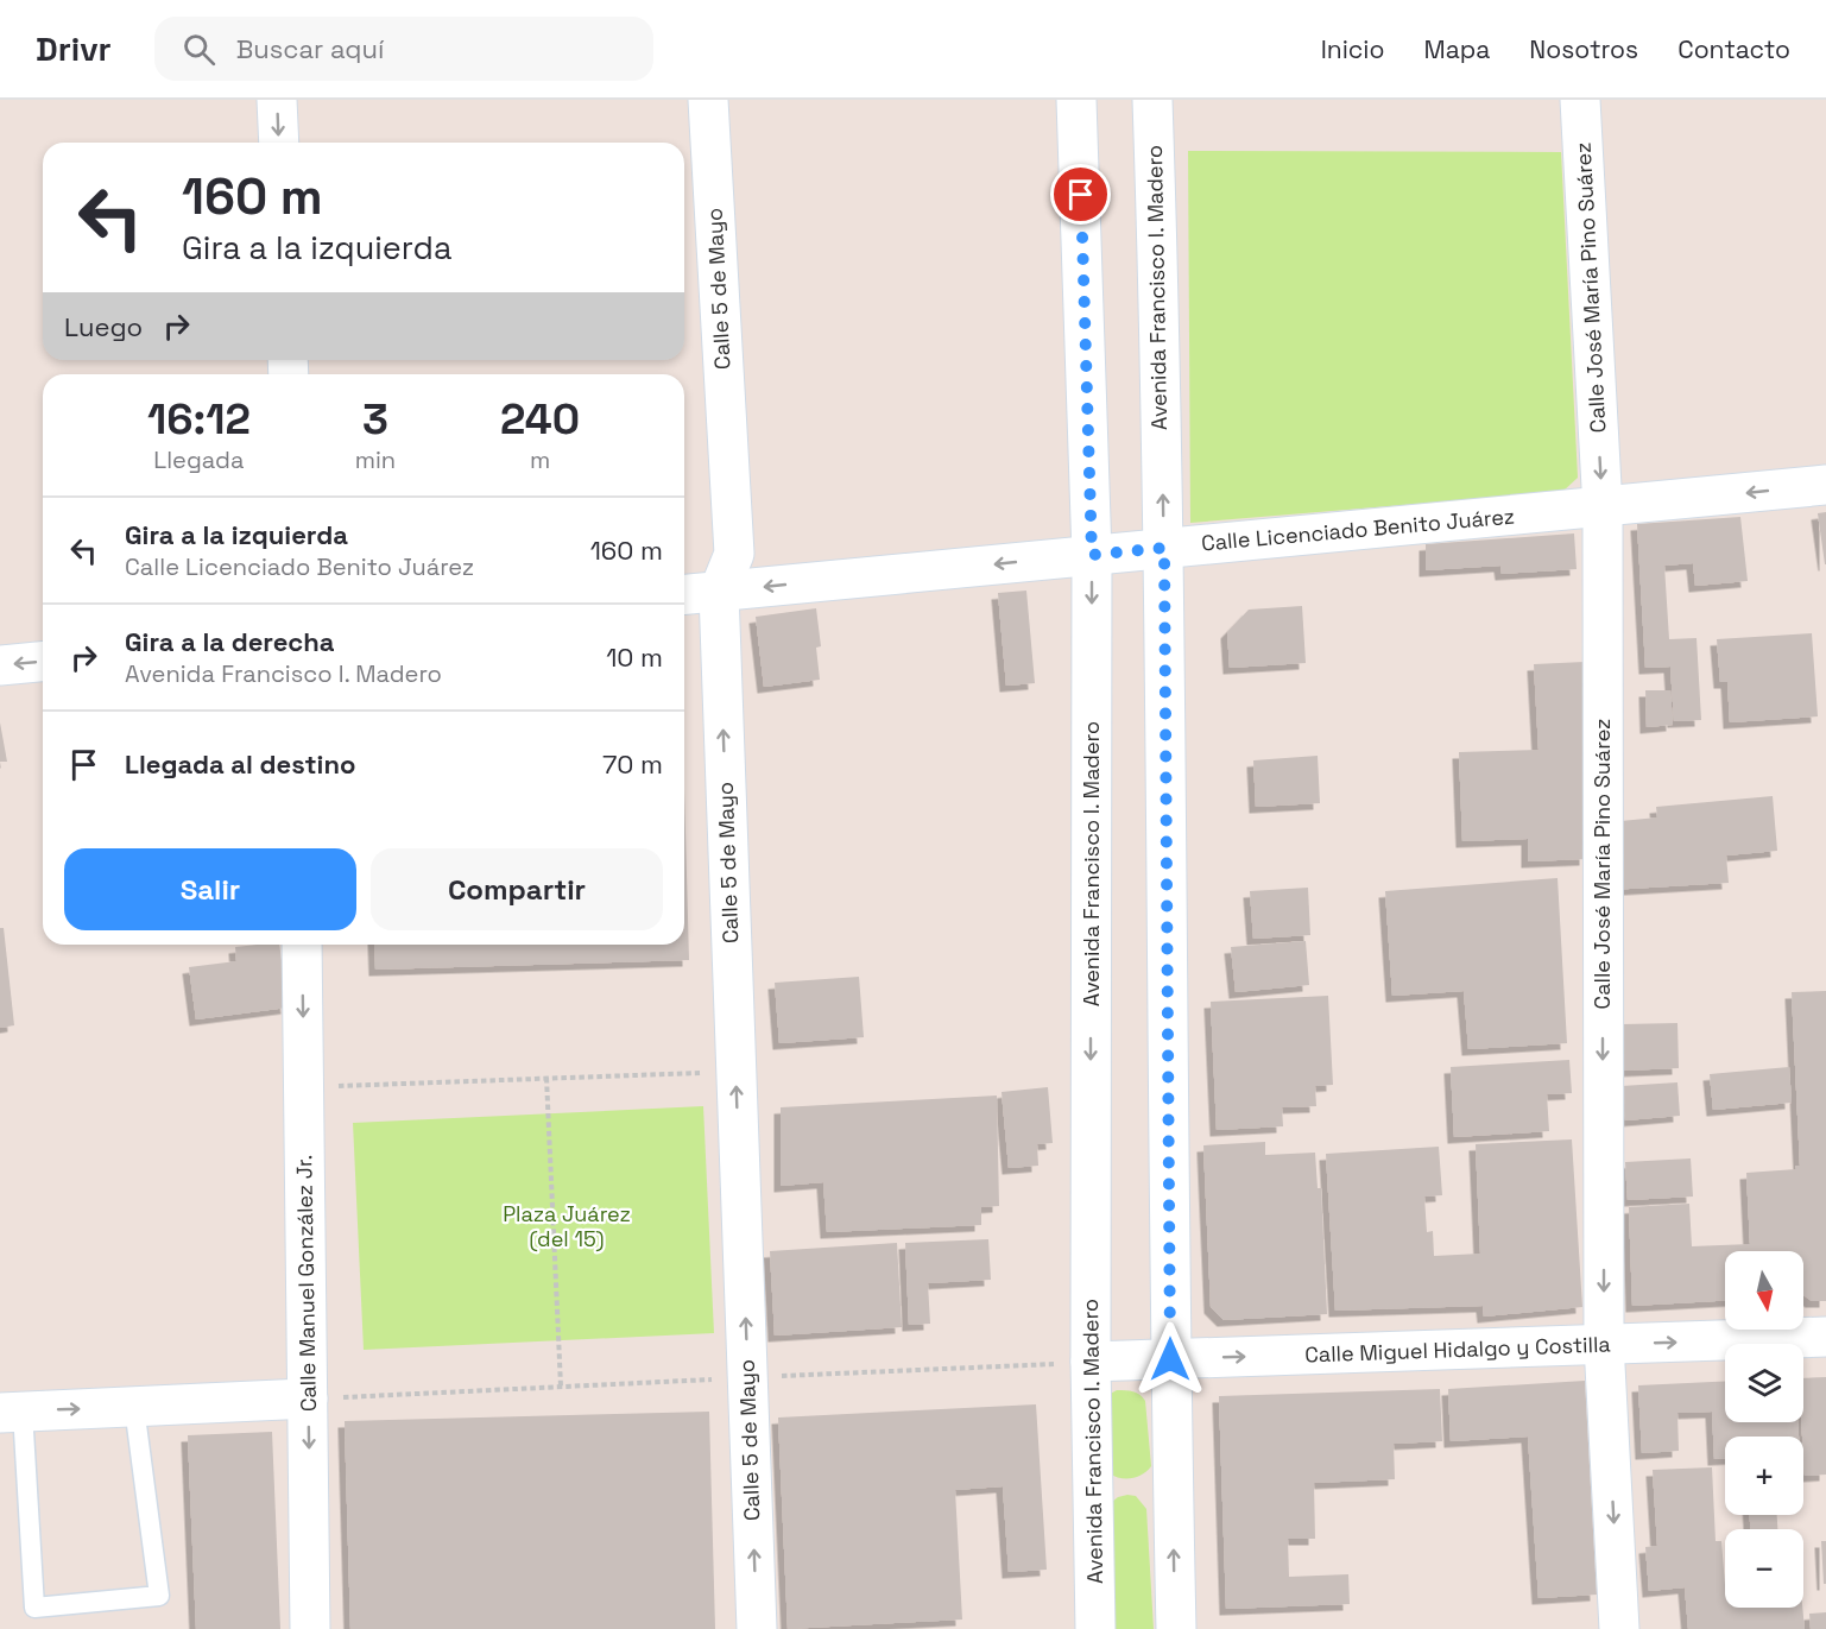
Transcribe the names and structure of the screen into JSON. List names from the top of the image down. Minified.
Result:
{"streets":{"street":["Avenida Francisco I. Madero","Calle José María Pino Suárez","Calle 5 de Mayo","Calle Licenciado Benito Juárez","Calle Manuel González Jr.","Calle Miguel Hidalgo y Costilla"]},"crossings":[["Avenida Francisco I. Madero","Calle Licenciado Benito Juárez"],["Avenida Francisco I. Madero","Calle Miguel Hidalgo y Costilla"],["Calle José María Pino Suárez","Calle Licenciado Benito Juárez"],["Calle José María Pino Suárez","Calle Miguel Hidalgo y Costilla"],["Calle 5 de Mayo","Calle Licenciado Benito Juárez"]],"one_way":["Calle José María Pino Suárez","Calle 5 de Mayo","Calle Licenciado Benito Juárez","Calle Manuel González Jr.","Calle Miguel Hidalgo y Costilla"],"parks":["Plaza Juárez (del 15)"],"north":"bottom","page":{"header":"Drivr","search":"Buscar aquí","nav":["Inicio","Mapa","Nosotros","Contacto"],"turn":["160 m","Gira a la izquierda"],"then":"Luego","eta":["16:12","Llegada","3","min","240","m"],"list":[{"name":"Gira a la izquierda","note":"Calle Licenciado Benito Juárez","value":"160 m"},{"name":"Gira a la derecha","note":"Avenida Francisco I. Madero","value":"10 m"},{"name":"Llegada al destino","value":"70 m"}],"buttons":["Salir","Compartir"],"map_buttons":["+","−"]}}
